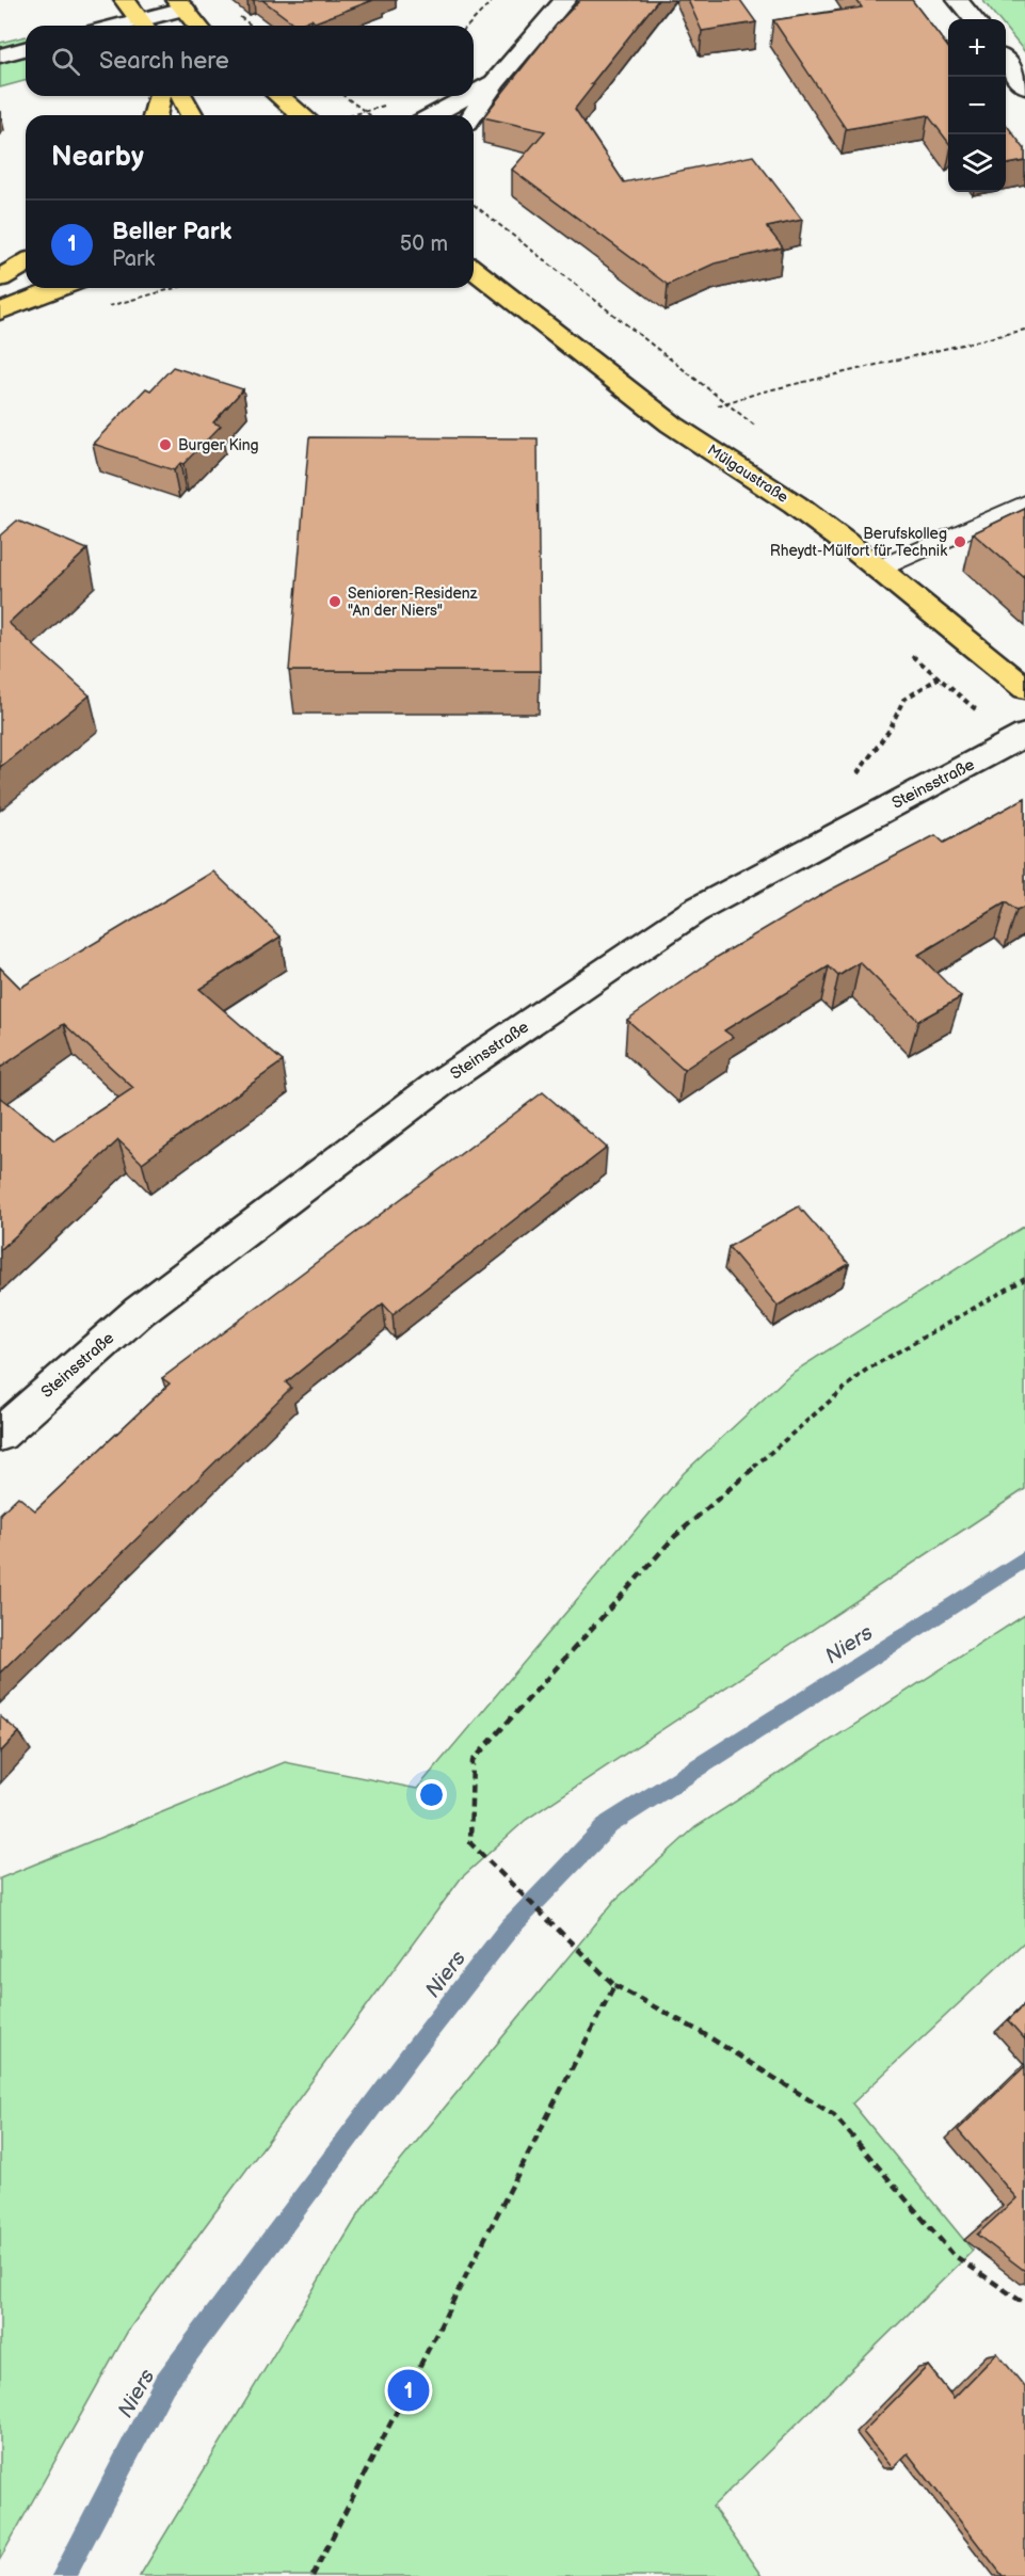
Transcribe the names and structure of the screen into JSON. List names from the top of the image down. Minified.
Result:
{"streets":{"main road":["Mülgaustraße"],"street":["Steinsstraße"]},"water":["Niers"],"places":["Burger King","Berufskolleg Rheydt-Mülfort für Technik","Senioren-Residenz \"An der Niers\""],"page":{"map_buttons":["+","−"],"search":"Search here","heading":"Nearby","list":[{"mark":"1","name":"Beller Park","note":"Park","value":"50 m"}],"pins":"1"}}
